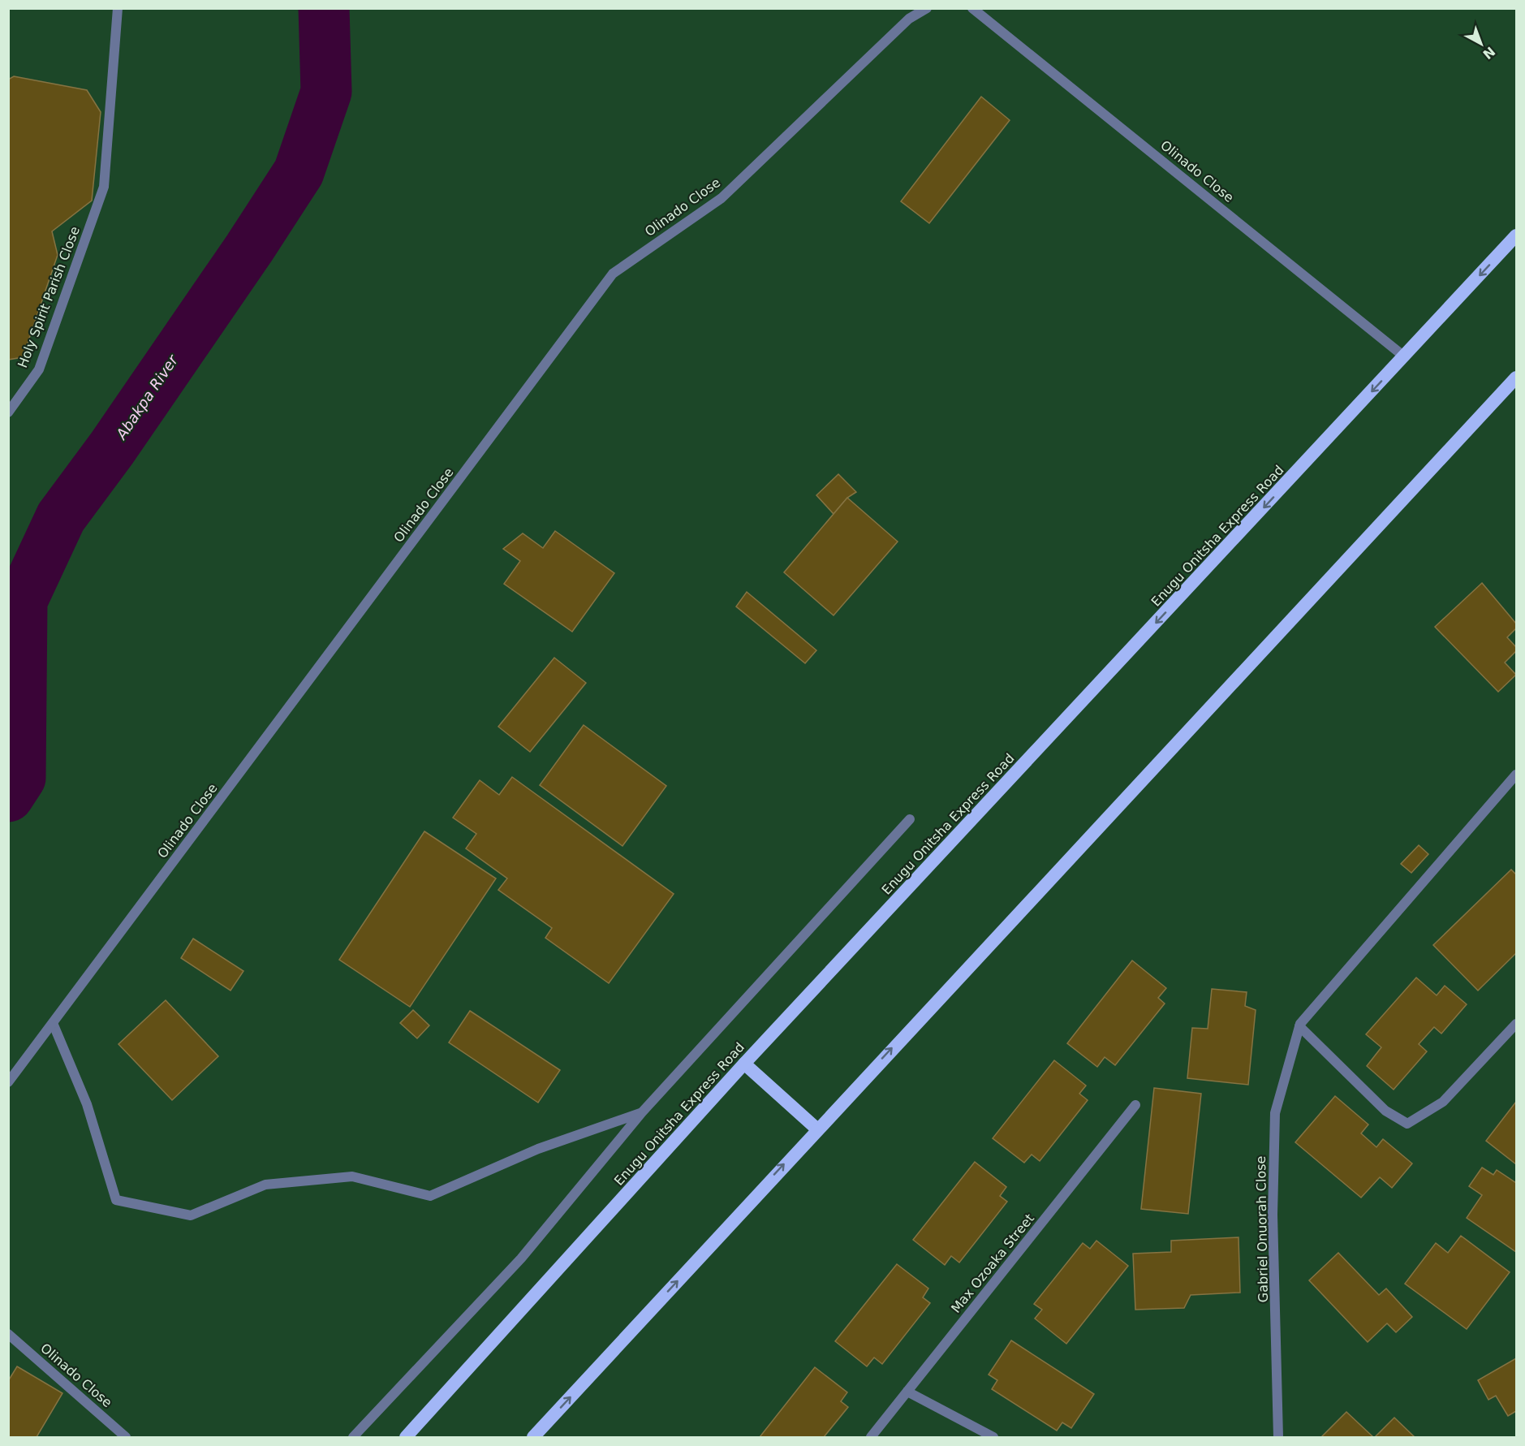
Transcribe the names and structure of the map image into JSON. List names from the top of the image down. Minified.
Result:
{"streets":{"highway":["Enugu Onitsha Express Road"],"street":["Olinado Close","Holy Spirit Parish Close","Gabriel Onuorah Close","Max Ozoaka Street"]},"crossings":[["Olinado Close","Enugu Onitsha Express Road"]],"water":["Abakpa River"],"north":"bottom right"}
